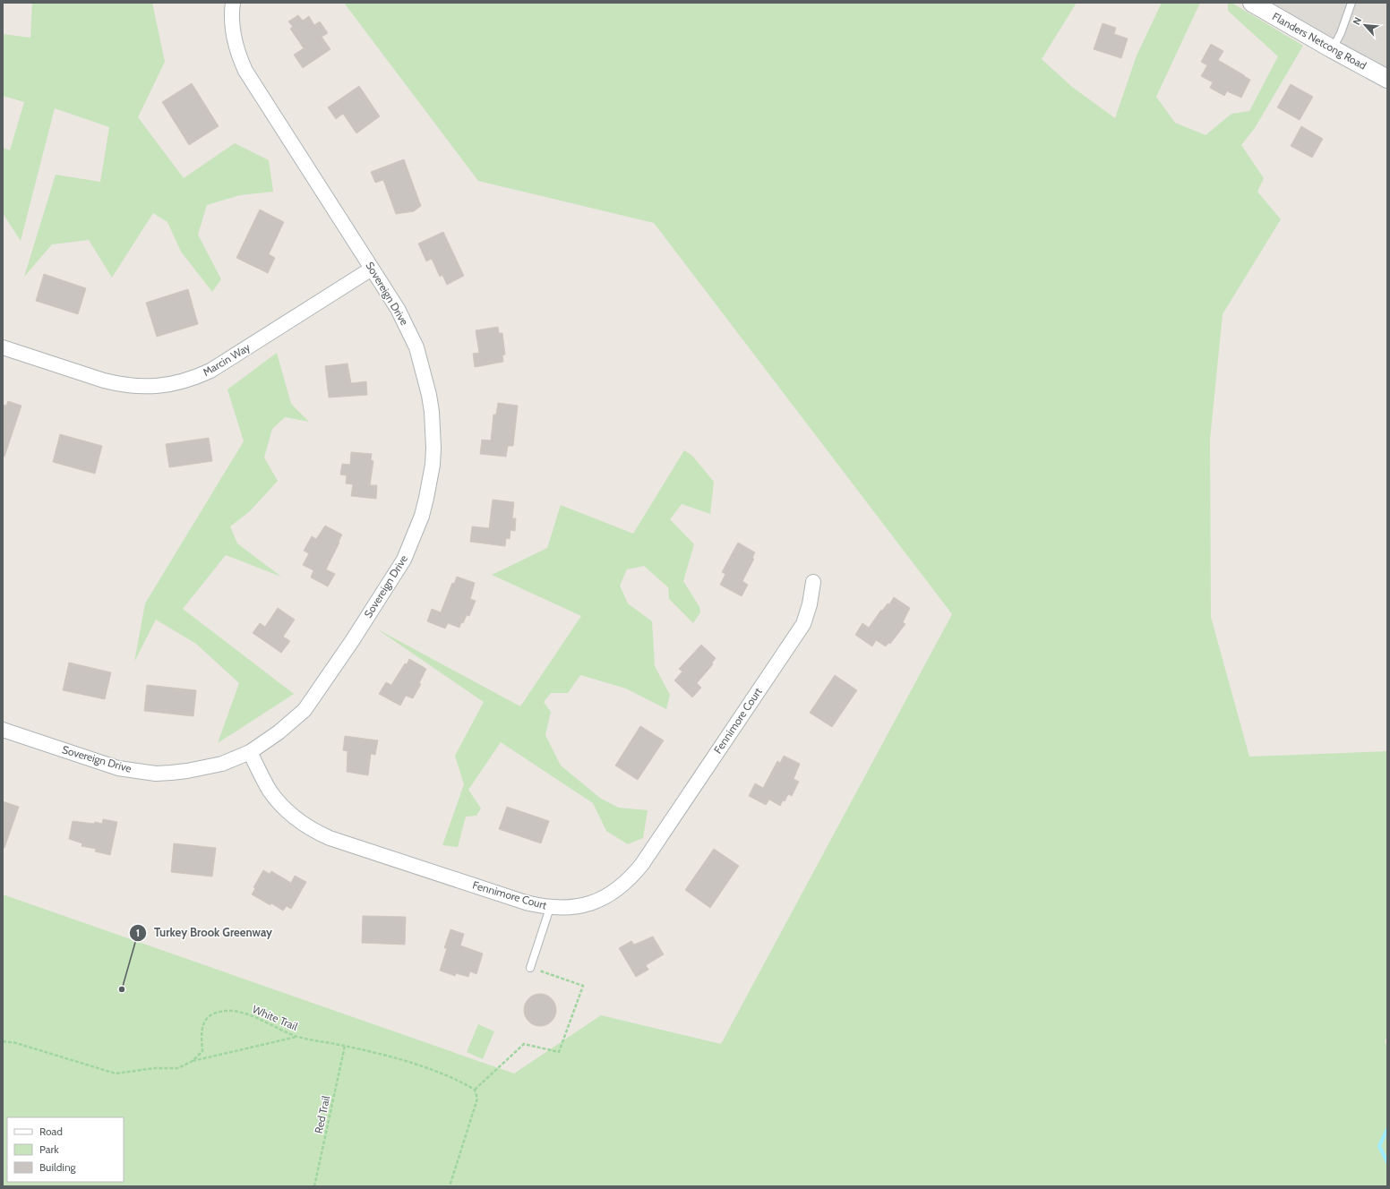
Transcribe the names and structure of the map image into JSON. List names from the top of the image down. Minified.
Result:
{"streets":{"street":["Flanders Netcong Road","Sovereign Drive","Marcin Way","Fennimore Court"],"path":["White Trail","Red Trail"]},"crossings":[["Sovereign Drive","Marcin Way"],["Sovereign Drive","Fennimore Court"],["White Trail","Red Trail"]],"places":["Turkey Brook Greenway"],"legend":["Road","Park","Building"],"north":"top left"}
